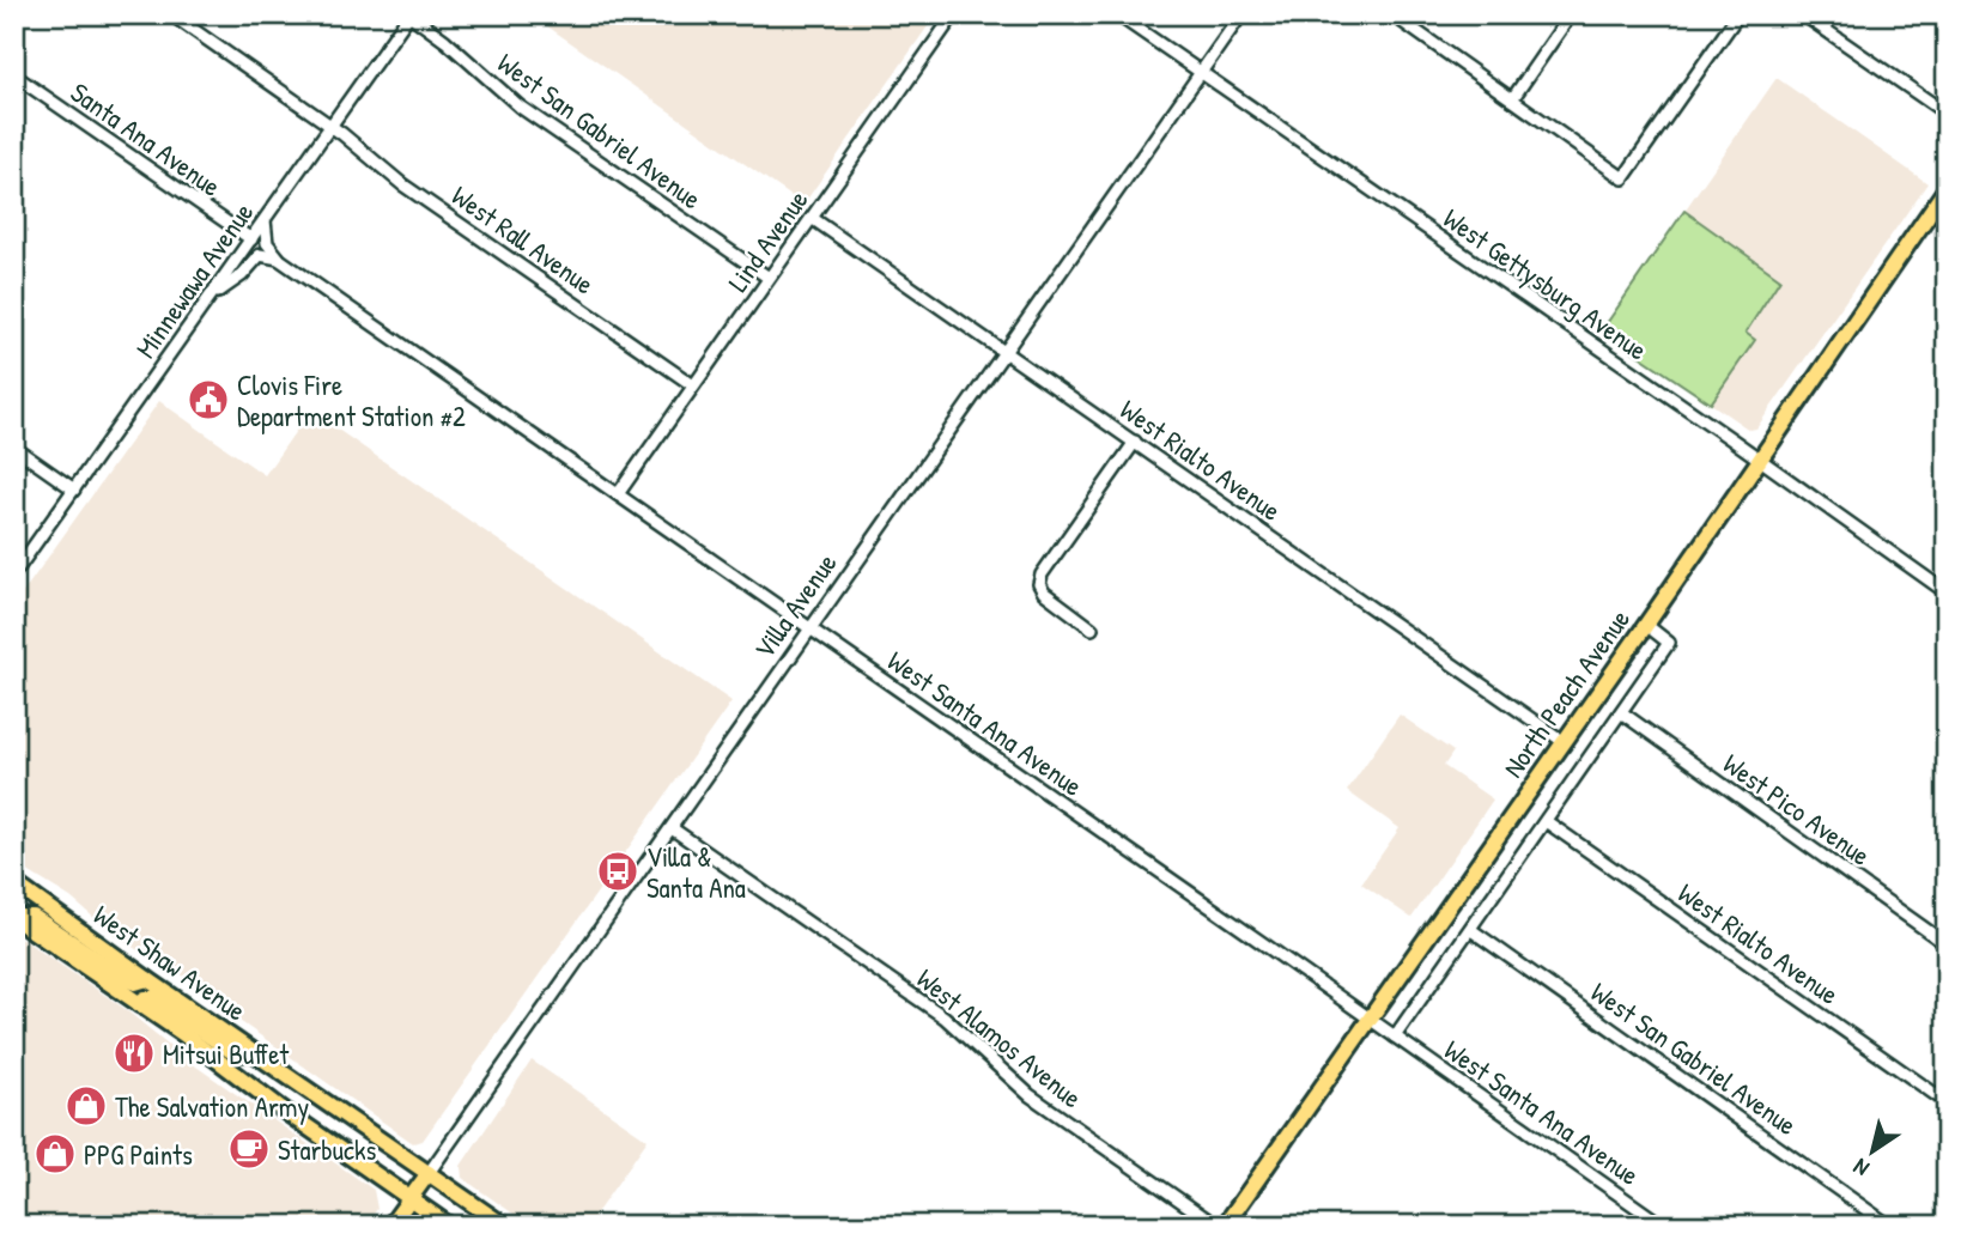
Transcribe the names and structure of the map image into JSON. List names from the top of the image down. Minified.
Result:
{"streets":{"main road":["Villa Avenue","North Peach Avenue","West Shaw Avenue"],"street":["West San Gabriel Avenue","Santa Ana Avenue","West Rall Avenue","Lind Avenue","Minnewawa Avenue","West Gettysburg Avenue","West Rialto Avenue","West Santa Ana Avenue","West Pico Avenue","West Alamos Avenue"]},"crossings":[["West San Gabriel Avenue","Lind Avenue"],["West San Gabriel Avenue","Minnewawa Avenue"],["Santa Ana Avenue","Minnewawa Avenue"],["West Rall Avenue","Lind Avenue"],["West Rall Avenue","Minnewawa Avenue"],["Lind Avenue","West Rialto Avenue"],["Lind Avenue","West Santa Ana Avenue"],["West Gettysburg Avenue","Villa Avenue"],["West Gettysburg Avenue","North Peach Avenue"],["West Rialto Avenue","Villa Avenue"],["West Rialto Avenue","North Peach Avenue"],["Villa Avenue","West Santa Ana Avenue"],["Villa Avenue","West Shaw Avenue"],["Villa Avenue","West Alamos Avenue"],["North Peach Avenue","West Santa Ana Avenue"]],"places":{"public building":["Clovis Fire Department Station #2"],"bus stop":["Villa & Santa Ana"],"restaurant":["Mitsui Buffet"],"shop":["The Salvation Army","PPG Paints"],"cafe":["Starbucks"]},"north":"bottom left"}
